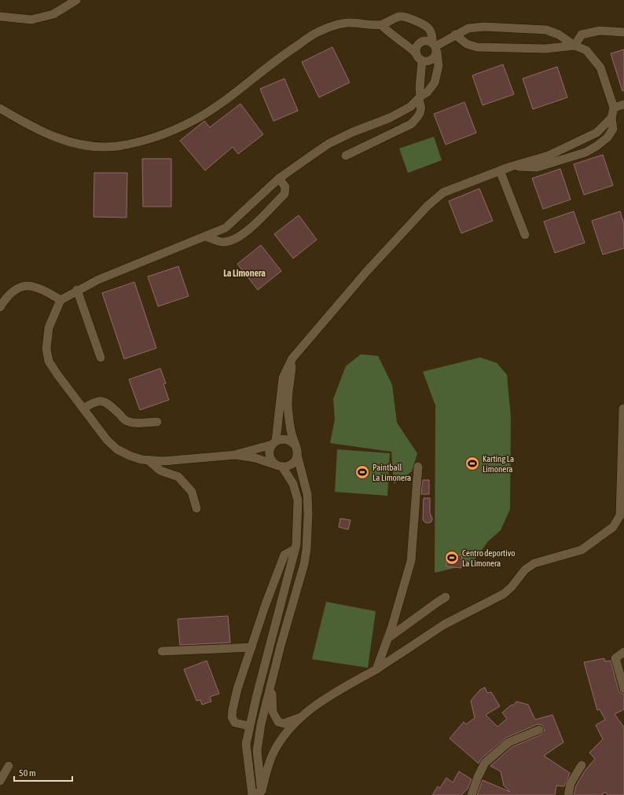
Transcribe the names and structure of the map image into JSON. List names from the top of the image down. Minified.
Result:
{"districts":["La Limonera"],"places":{"sports":["Karting La Limonera","Paintball La Limonera","Centro deportivo La Limonera"]},"scale_bar":"50 m"}
